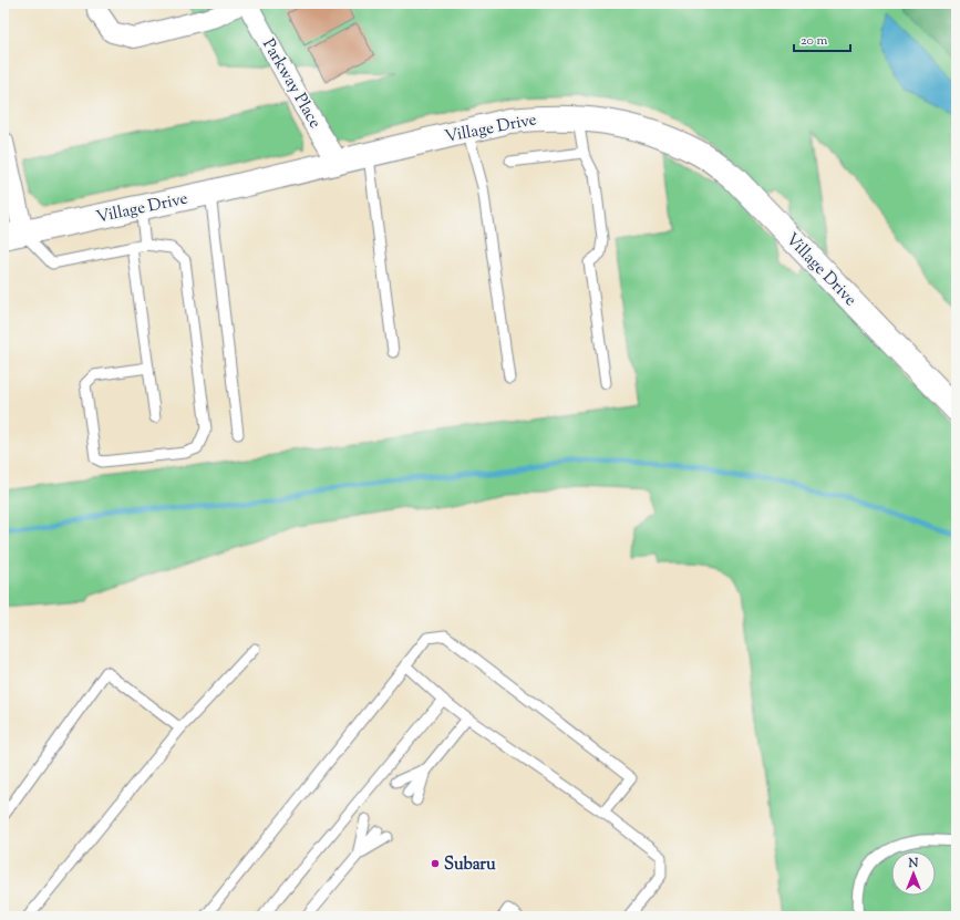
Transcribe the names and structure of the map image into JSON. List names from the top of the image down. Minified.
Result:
{"streets":{"street":["Parkway Place","Village Drive"]},"crossings":[["Parkway Place","Village Drive"]],"places":["Subaru"],"scale_bar":"20 m","north":"top"}
